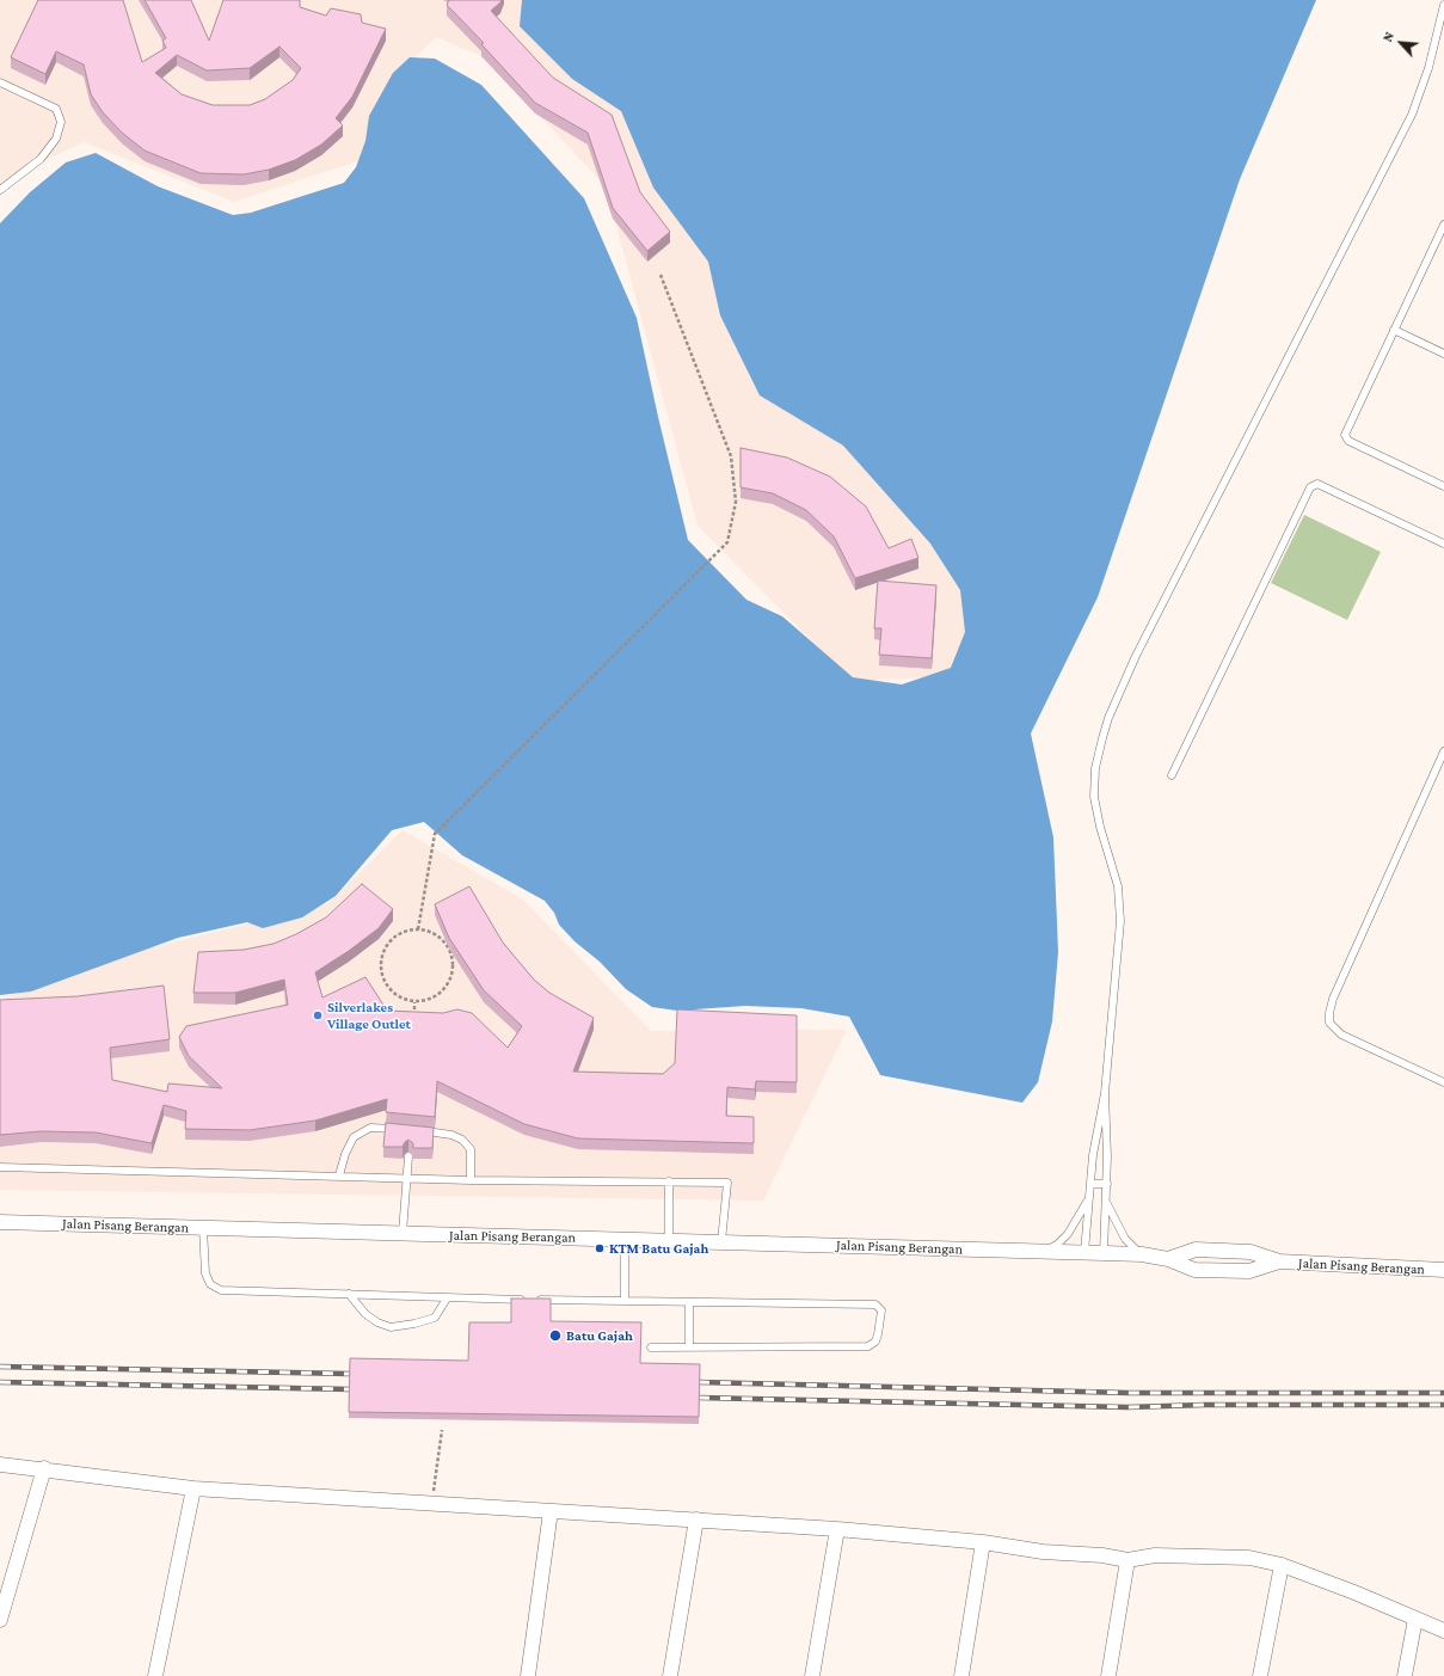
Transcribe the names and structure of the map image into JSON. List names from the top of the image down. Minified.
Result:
{"streets":{"street":["Jalan Pisang Berangan"]},"places":["Silverlakes Village Outlet","KTM Batu Gajah","Batu Gajah"],"north":"top left"}
